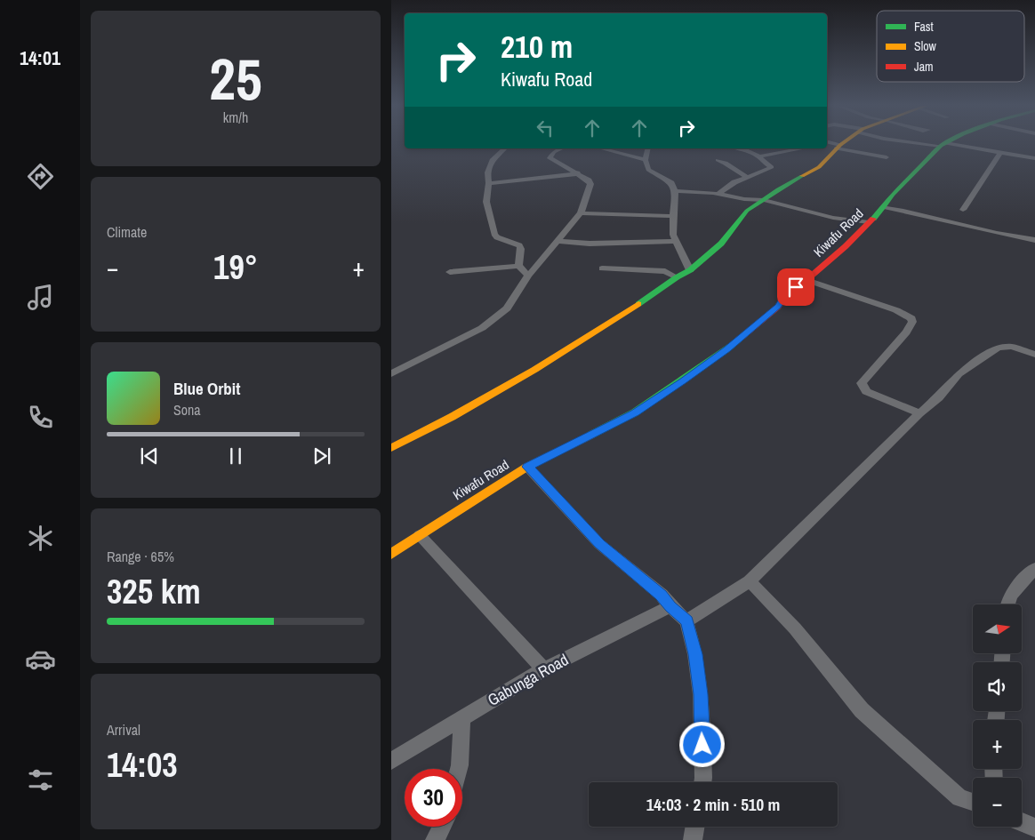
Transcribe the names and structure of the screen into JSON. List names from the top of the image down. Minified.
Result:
{"streets":{"street":["Kiwafu Road","Gabunga Road"]},"legend":["Fast","Slow","Jam"],"north":"right","page":{"tabs":"14:01","tile":[["25","km/h"],"Climate",["Range · 65%","325 km"],["Arrival","14:03"]],"turn":["210 m","Kiwafu Road"],"heat":["−","19°","+"],"song":["Blue Orbit","Sona"],"map_buttons":["+","−"],"limit":"30","trip":"14:03 · 2 min · 510 m"}}
